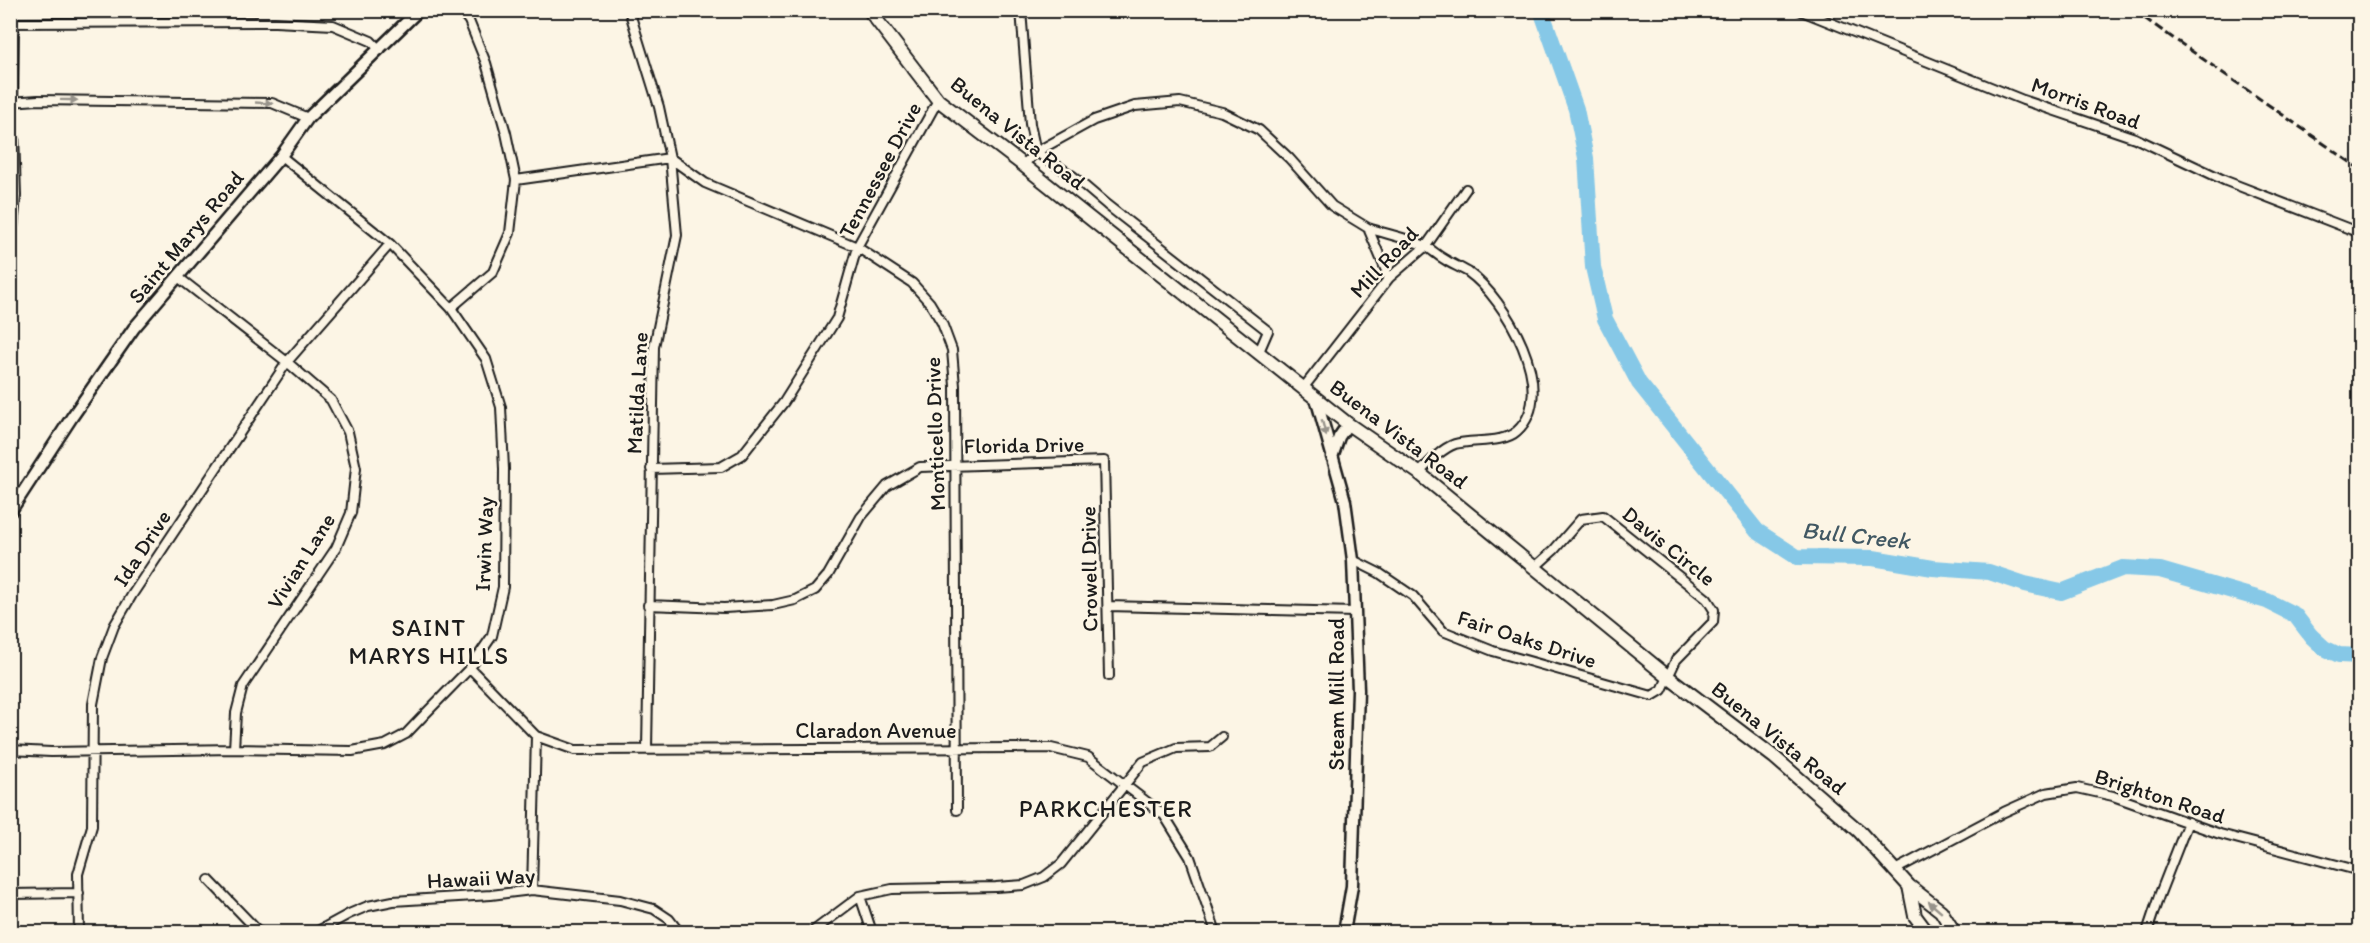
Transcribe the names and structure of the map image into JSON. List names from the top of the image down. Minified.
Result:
{"streets":{"main road":["Buena Vista Road","Saint Marys Road","Steam Mill Road"],"street":["Morris Road","Tennessee Drive","Mill Road","Matilda Lane","Monticello Drive","Florida Drive","Irwin Way","Davis Circle","Ida Drive","Vivian Lane","Crowell Drive","Fair Oaks Drive","Claradon Avenue","Brighton Road","Hawaii Way"]},"crossings":[["Buena Vista Road","Tennessee Drive"],["Buena Vista Road","Mill Road"],["Buena Vista Road","Davis Circle"],["Buena Vista Road","Fair Oaks Drive"],["Buena Vista Road","Steam Mill Road"],["Buena Vista Road","Brighton Road"],["Tennessee Drive","Matilda Lane"],["Tennessee Drive","Monticello Drive"],["Saint Marys Road","Irwin Way"],["Saint Marys Road","Vivian Lane"],["Matilda Lane","Monticello Drive"],["Matilda Lane","Florida Drive"],["Matilda Lane","Claradon Avenue"],["Monticello Drive","Florida Drive"],["Monticello Drive","Claradon Avenue"],["Florida Drive","Crowell Drive"],["Irwin Way","Ida Drive"],["Irwin Way","Vivian Lane"],["Irwin Way","Claradon Avenue"],["Davis Circle","Fair Oaks Drive"],["Ida Drive","Vivian Lane"],["Fair Oaks Drive","Steam Mill Road"]],"districts":["SAINT MARYS HILLS","PARKCHESTER"],"water":["Bull Creek"]}
